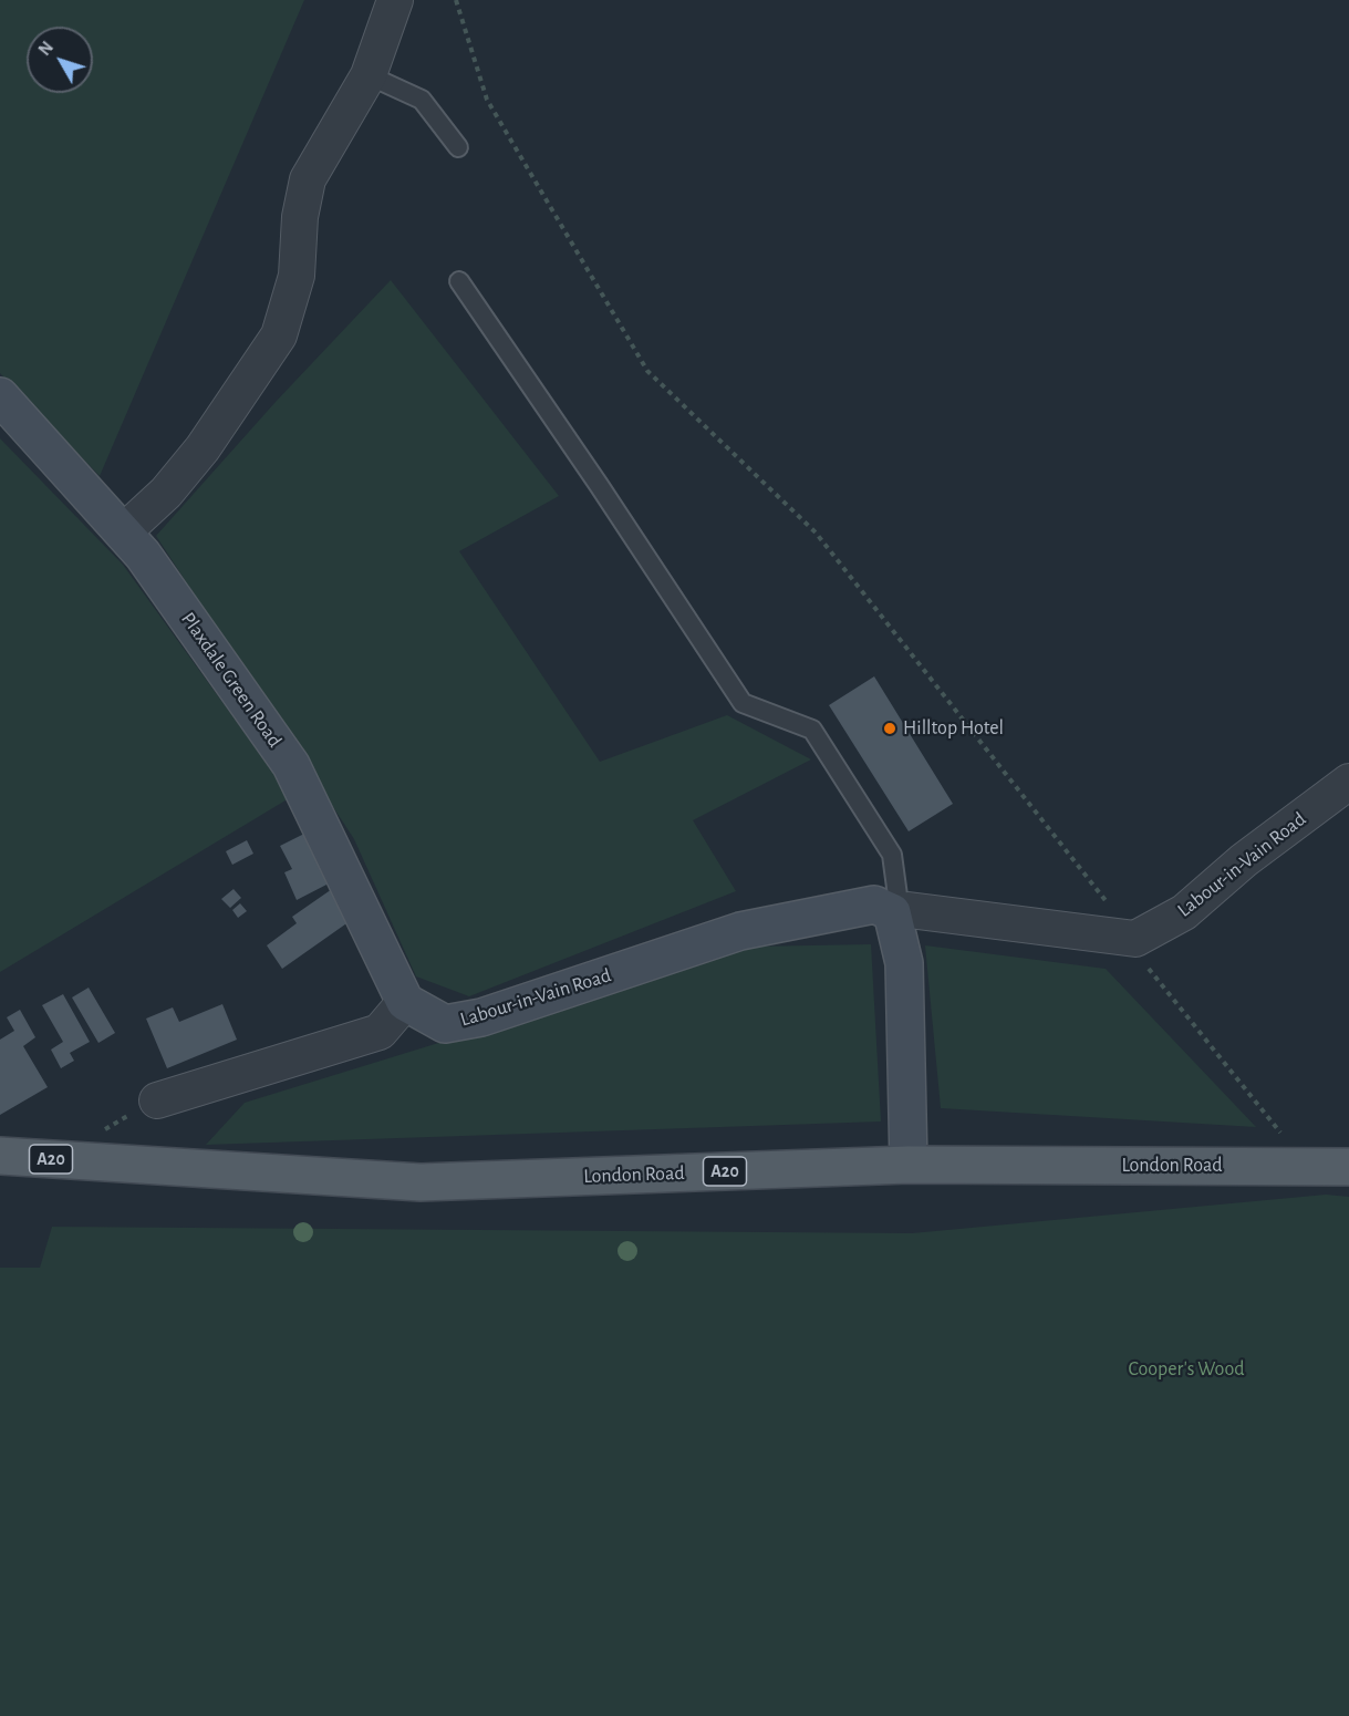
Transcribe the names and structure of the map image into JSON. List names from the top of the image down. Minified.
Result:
{"streets":{"main road":["A20","London Road"],"street":["Plaxdale Green Road","Labour-in-Vain Road"]},"crossings":[["Plaxdale Green Road","Labour-in-Vain Road"]],"parks":["Cooper's Wood"],"places":["Hilltop Hotel"],"north":"top left"}
